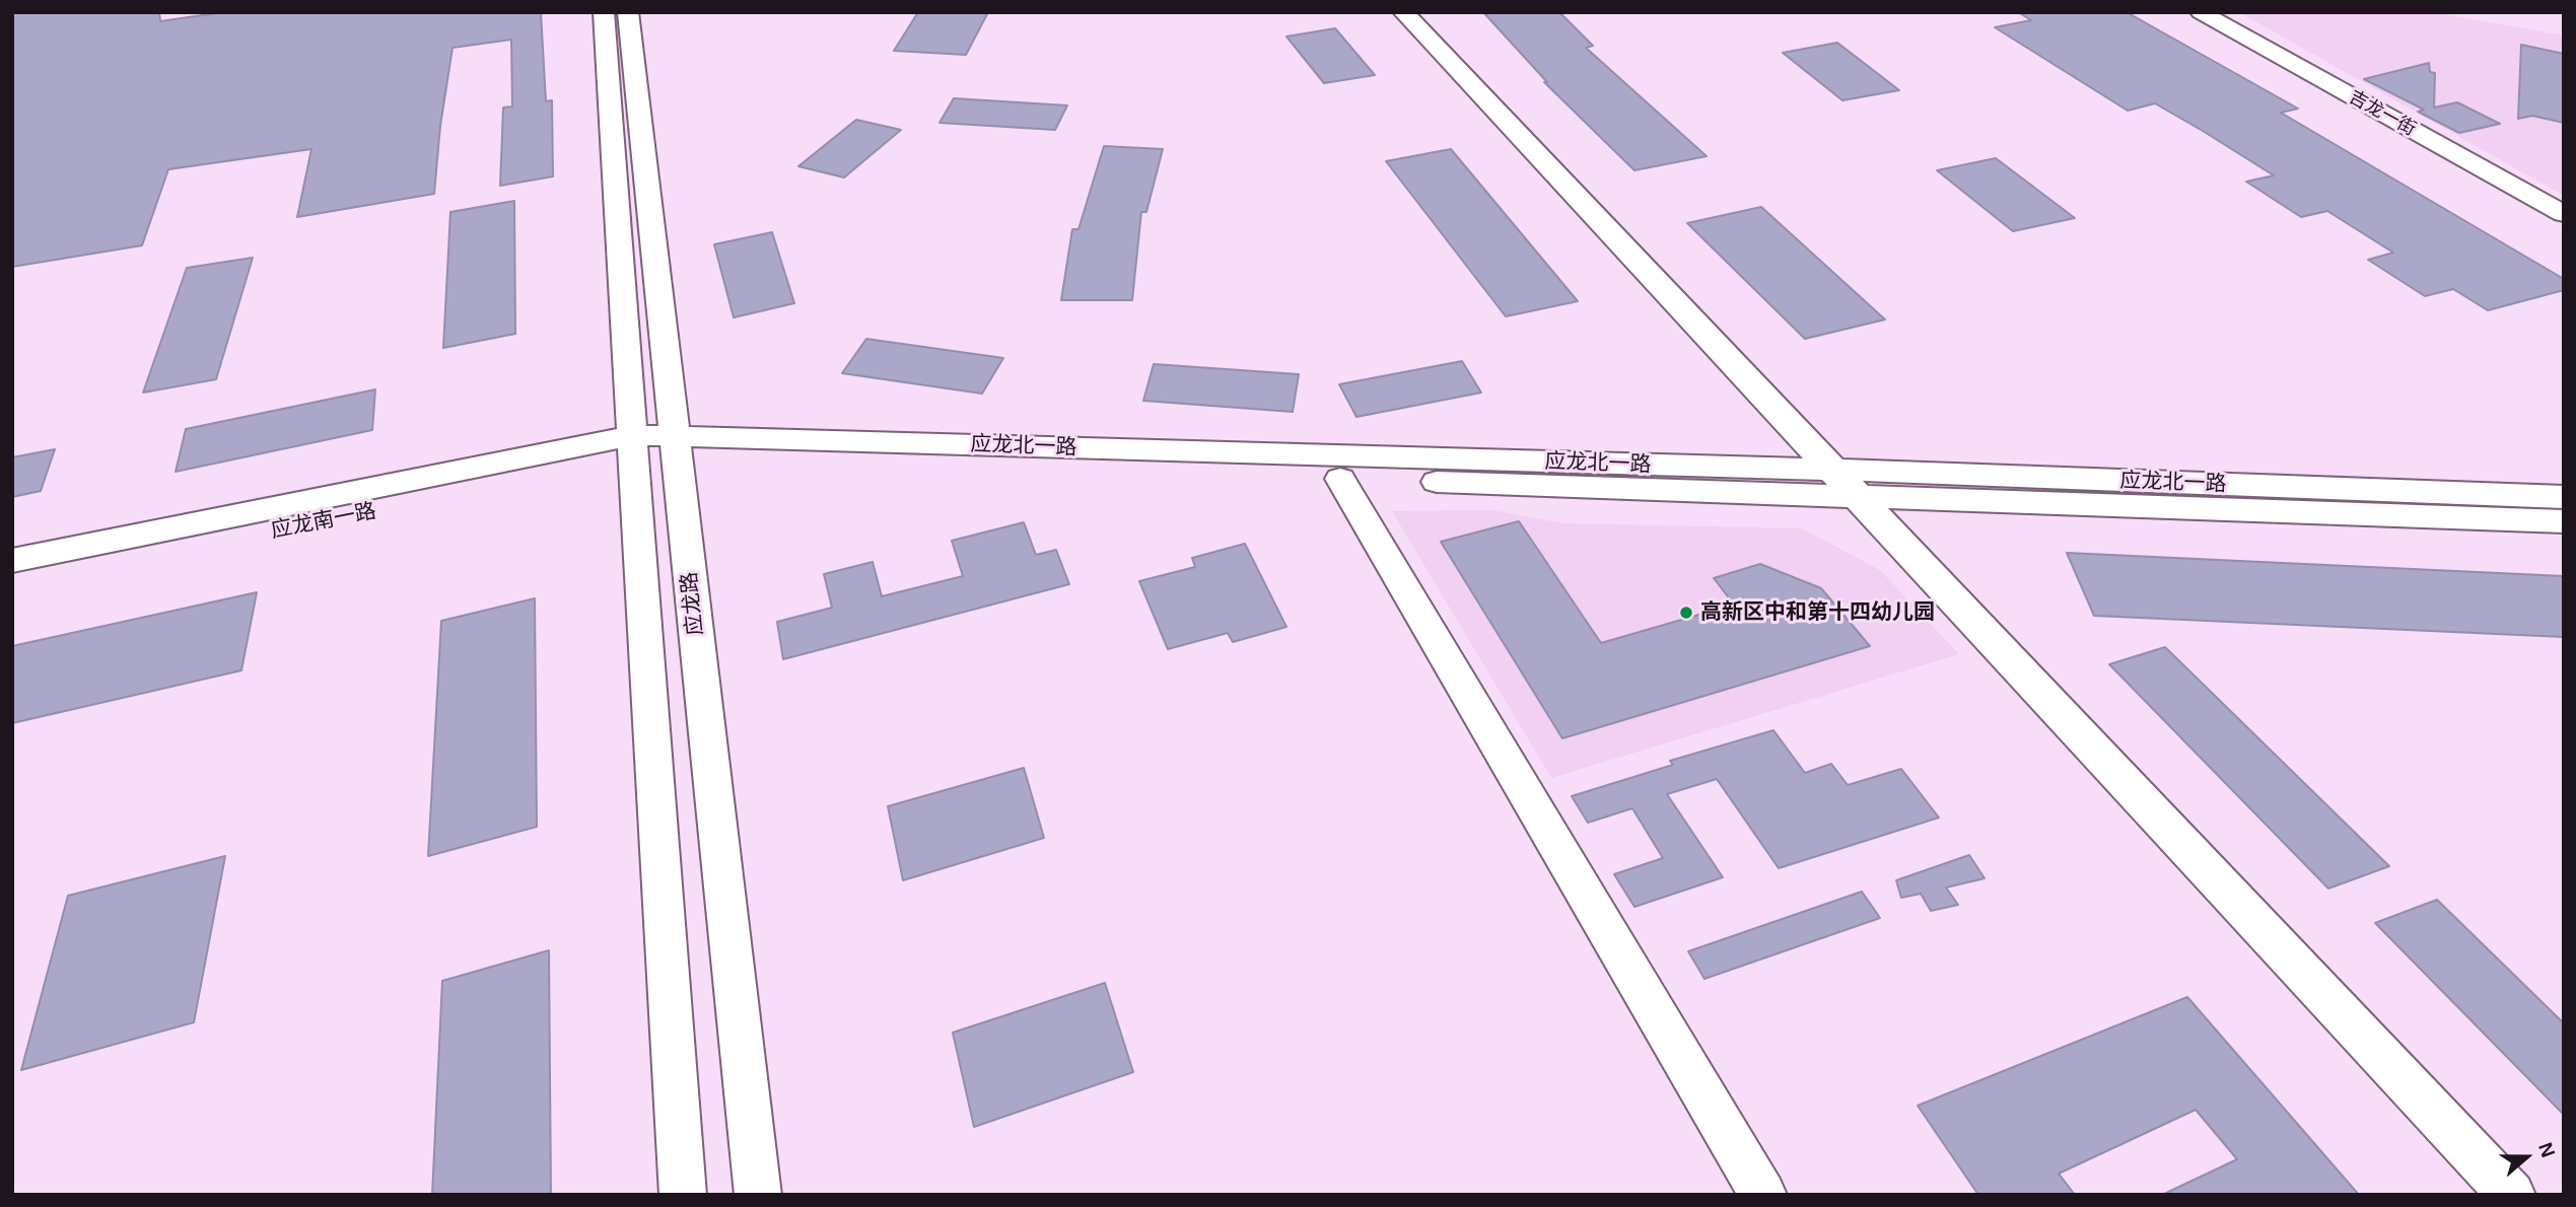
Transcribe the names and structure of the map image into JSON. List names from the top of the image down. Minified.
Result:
{"streets":{"street":["吉龙一街","应龙北一路","应龙南一路","应龙路"]},"crossings":[["应龙北一路","应龙南一路"],["应龙北一路","应龙路"]],"places":["高新区中和第十四幼儿园"],"north":"right"}
